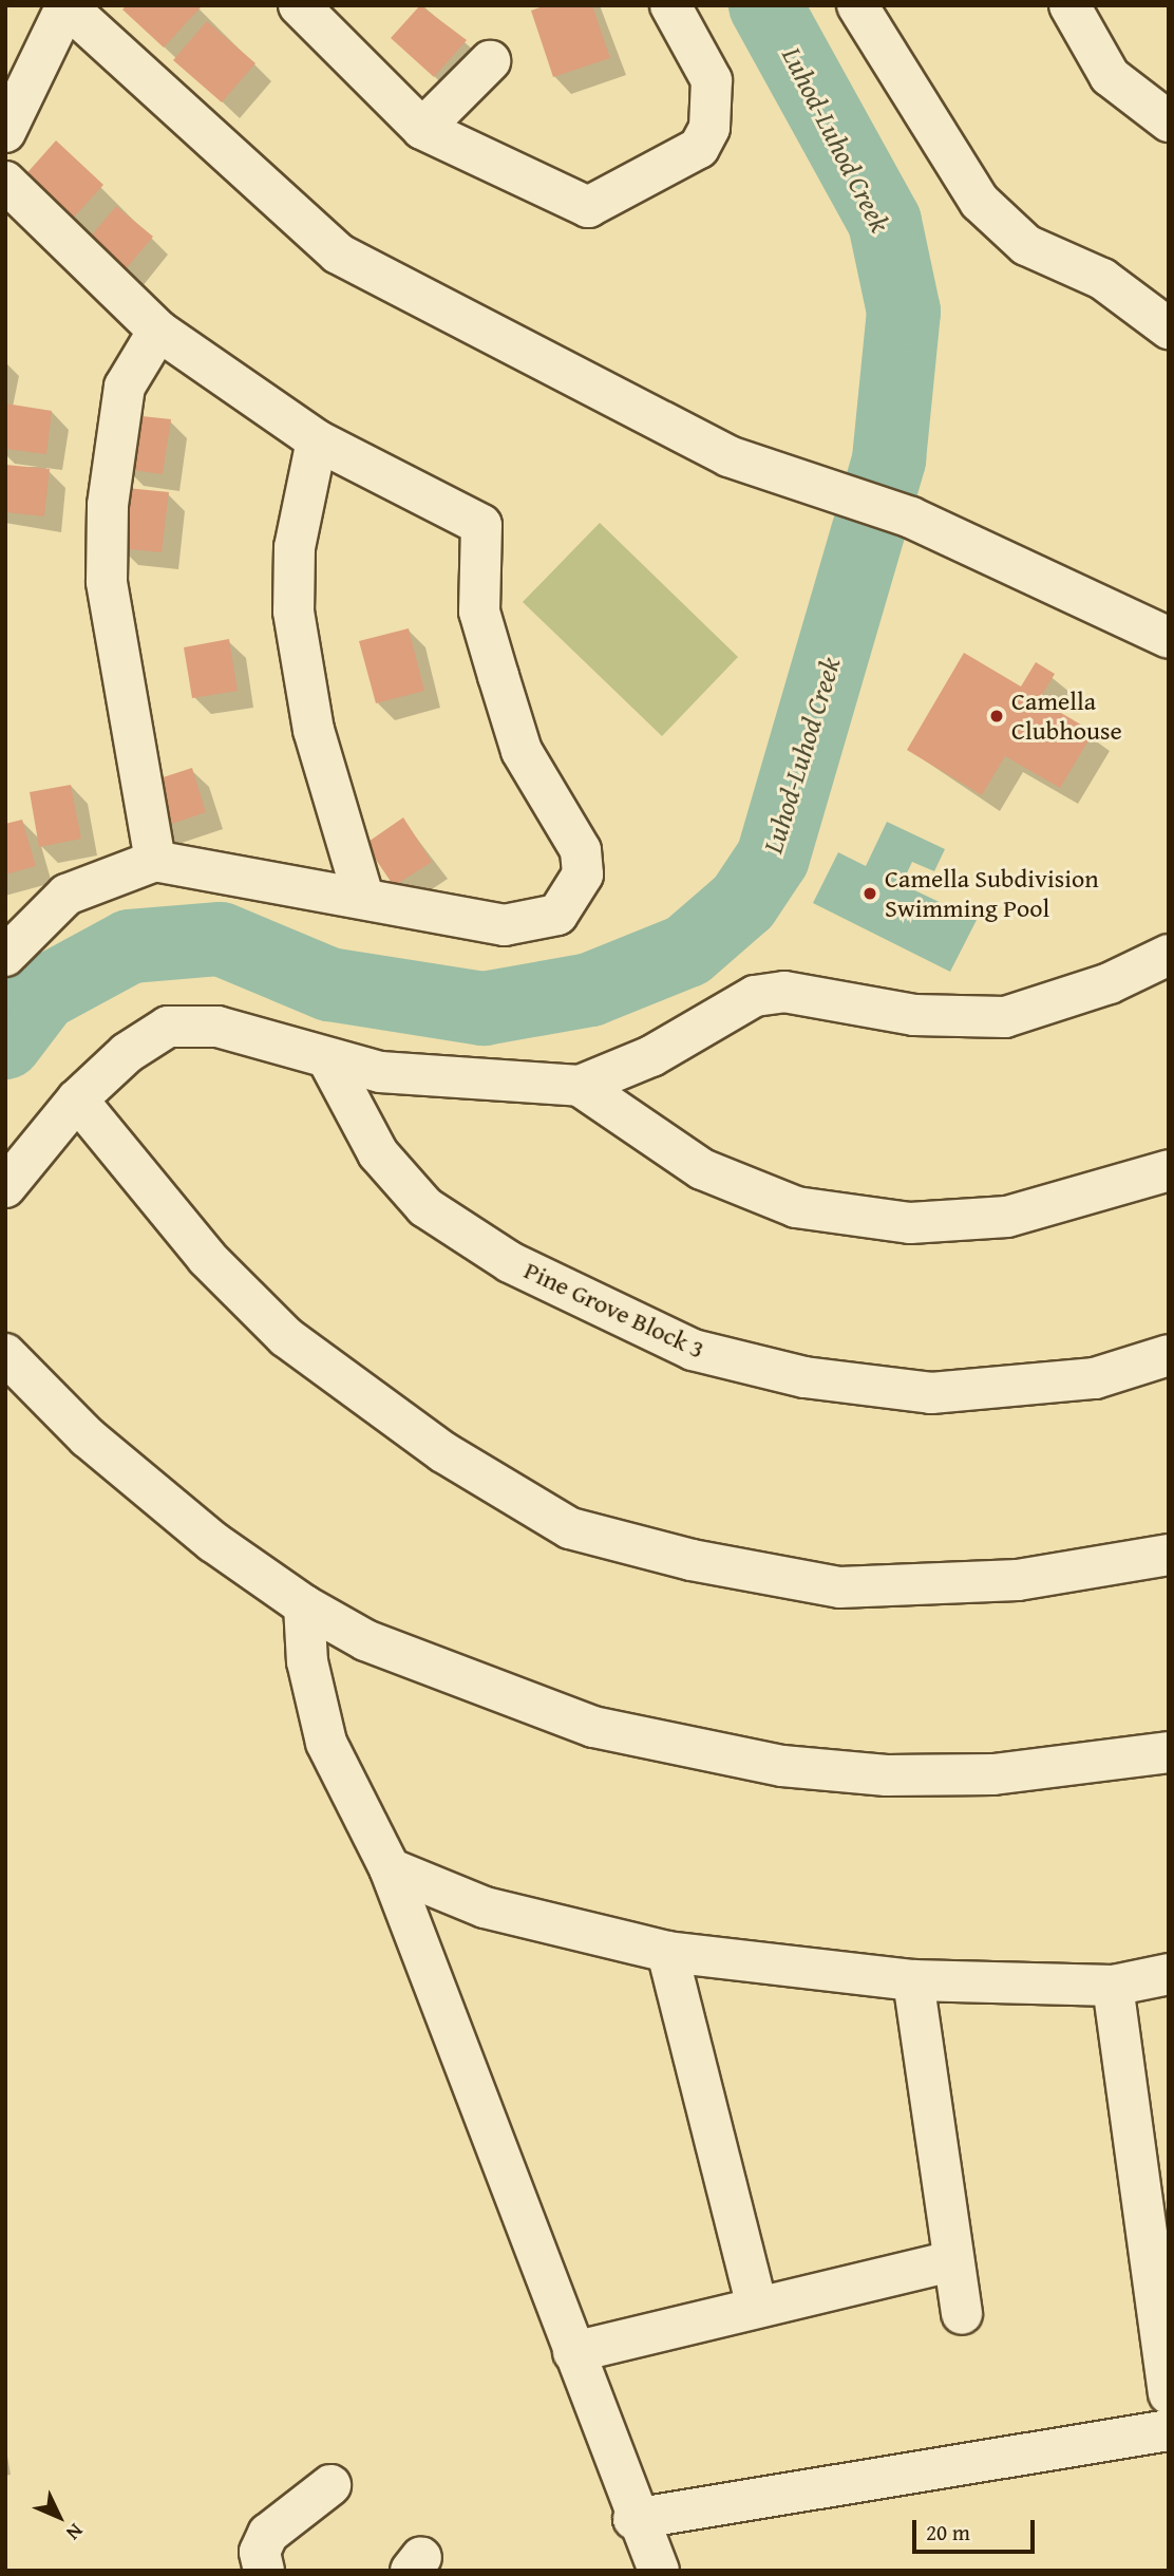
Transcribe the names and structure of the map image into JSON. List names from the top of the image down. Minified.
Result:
{"streets":{"street":["Pine Grove Block 3"]},"water":["Luhod-Luhod Creek"],"places":["Camella Clubhouse","Camella Subdivision Swimming Pool"],"scale_bar":"20 m","north":"bottom right"}
